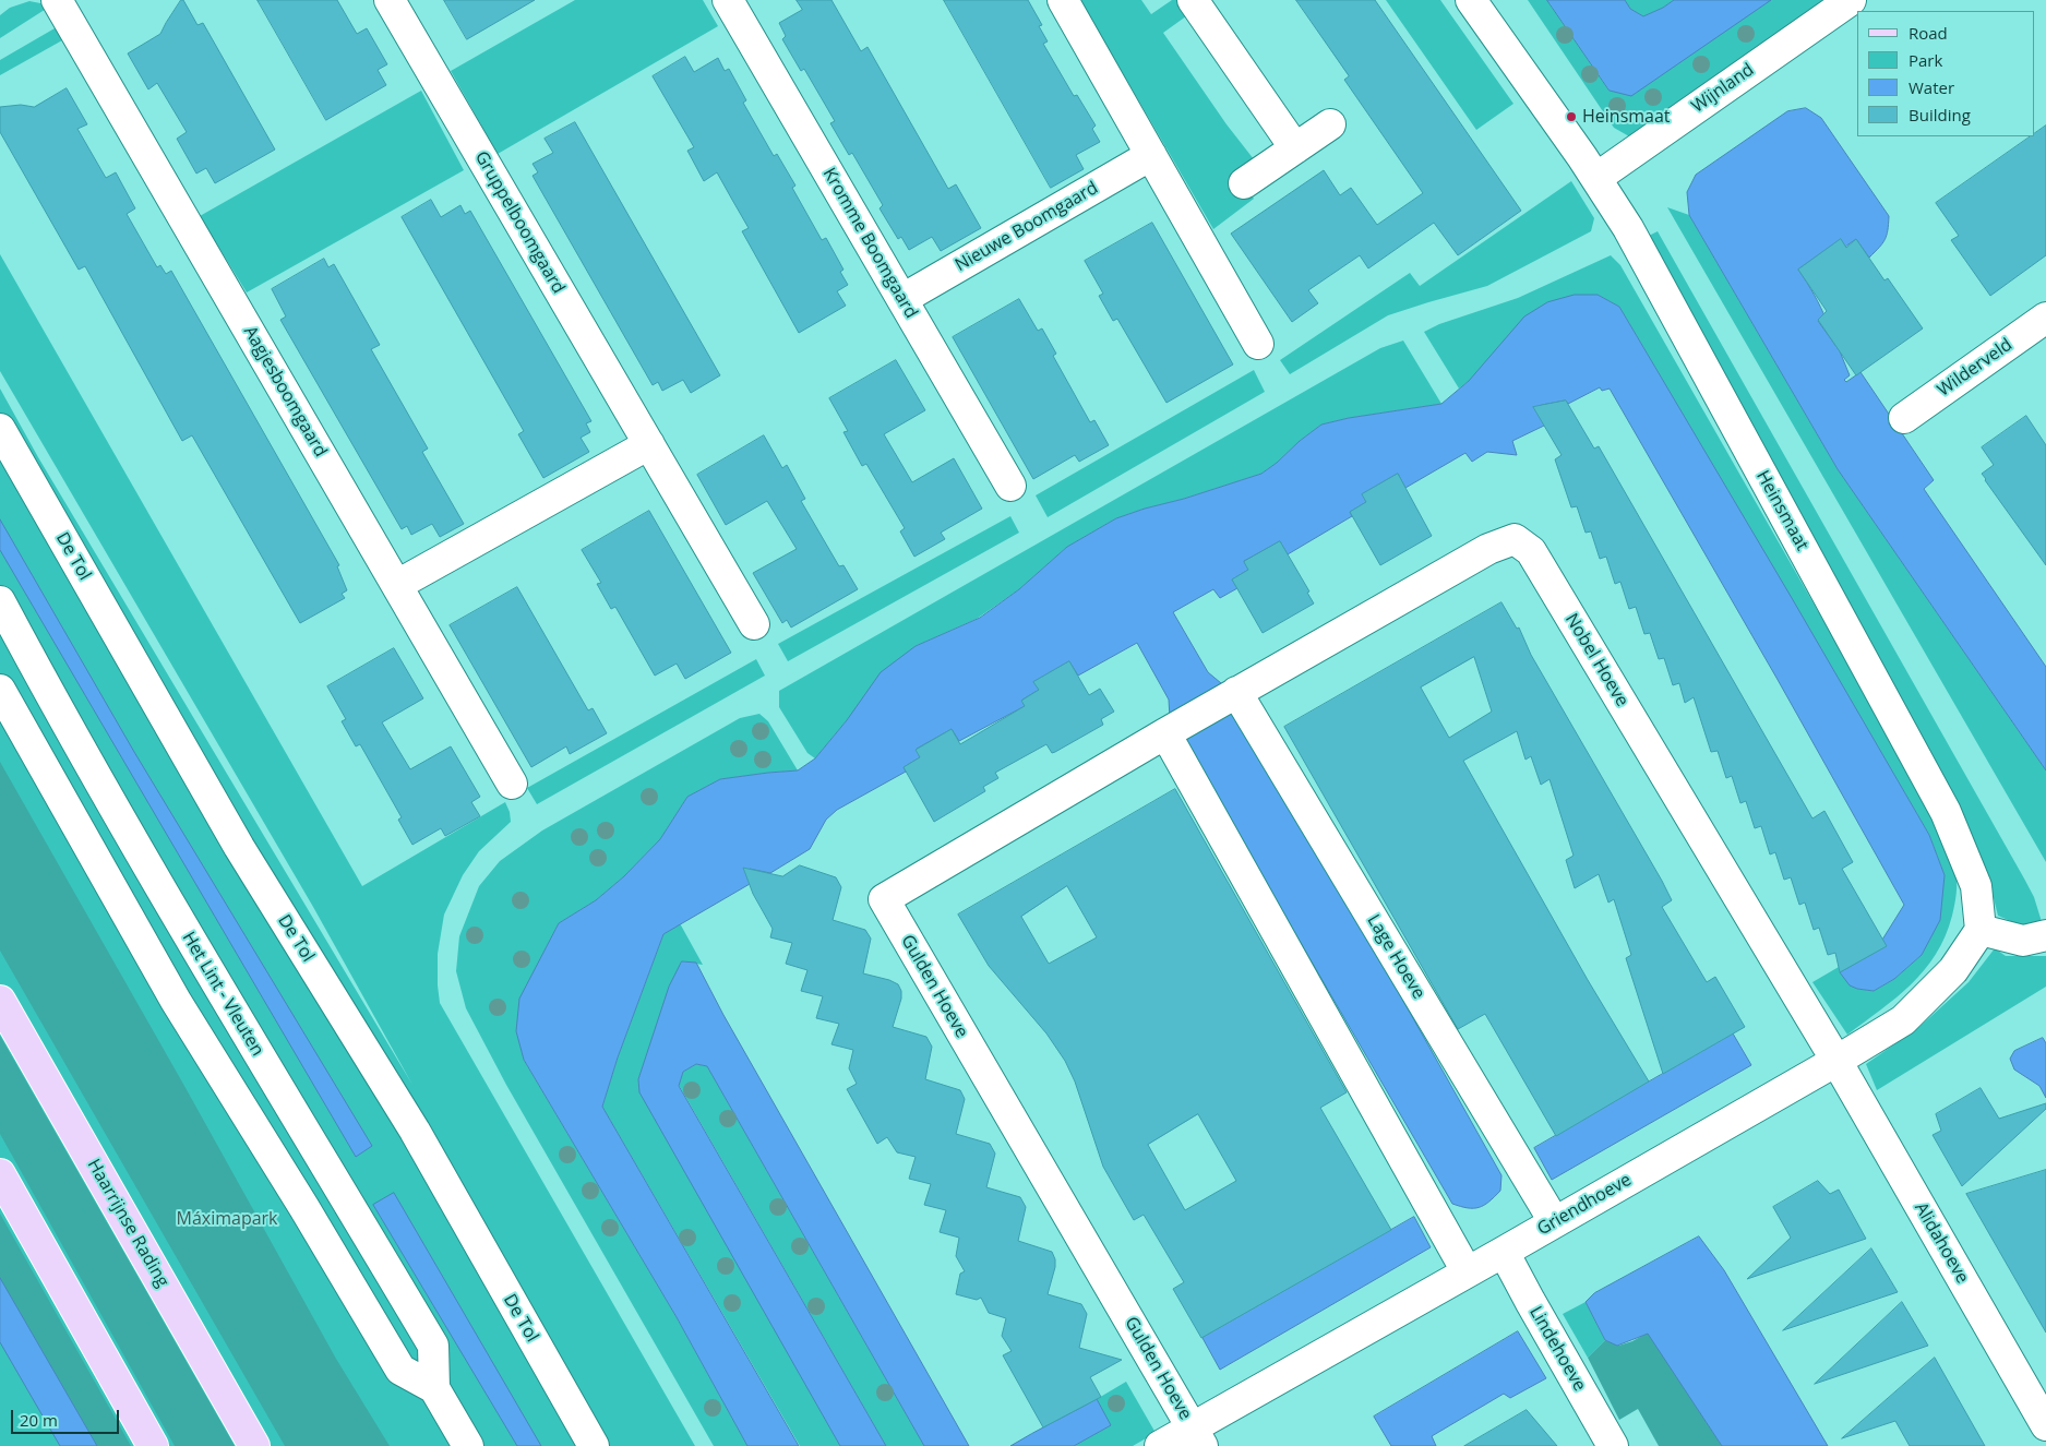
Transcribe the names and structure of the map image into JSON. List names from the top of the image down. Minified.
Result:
{"streets":{"main road":["Haarrijnse Rading"],"street":["Wijnland","Gruppelboomgaard","Nieuwe Boomgaard","Kromme Boomgaard","Wilderveld","Aagjesboomgaard","Heinsmaat","De Tol","Nobel Hoeve","Lage Hoeve","Gulden Hoeve","Het Lint - Vleuten","Griendhoeve","Alidahoeve","Lindehoeve"]},"crossings":[["Wijnland","Heinsmaat"],["Nieuwe Boomgaard","Kromme Boomgaard"],["Heinsmaat","Griendhoeve"],["Nobel Hoeve","Lage Hoeve"],["Nobel Hoeve","Gulden Hoeve"],["Nobel Hoeve","Griendhoeve"],["Nobel Hoeve","Alidahoeve"],["Lage Hoeve","Gulden Hoeve"],["Lage Hoeve","Griendhoeve"],["Gulden Hoeve","Griendhoeve"],["Griendhoeve","Alidahoeve"],["Griendhoeve","Lindehoeve"]],"parks":["Máximapark"],"places":["Heinsmaat"],"legend":["Road","Park","Water","Building"],"scale_bar":"20 m"}
